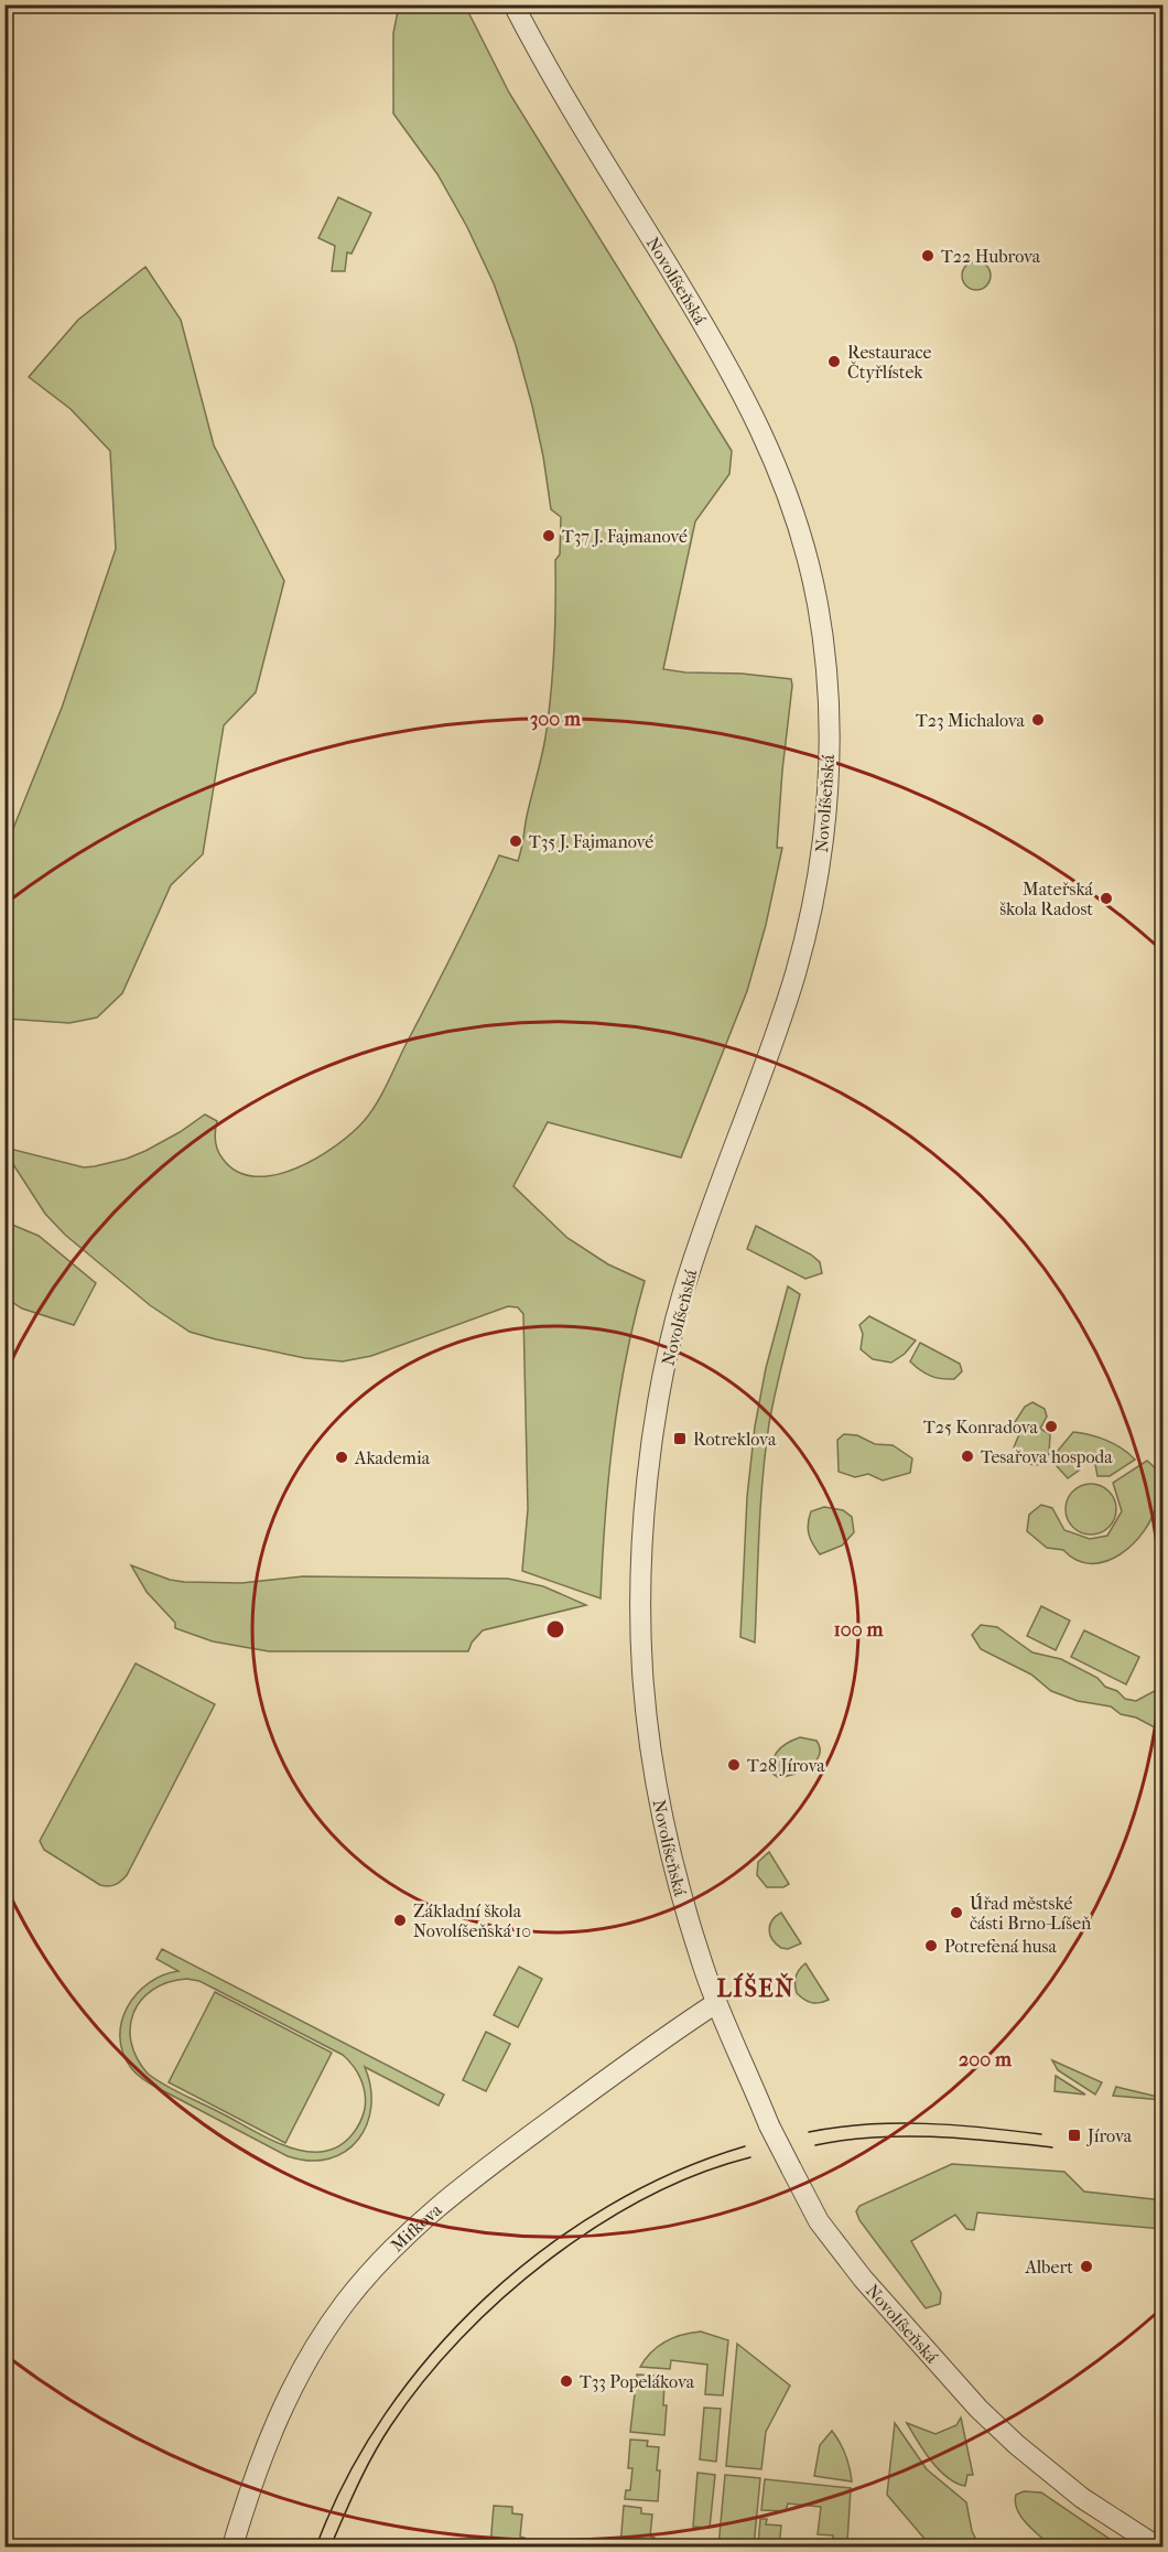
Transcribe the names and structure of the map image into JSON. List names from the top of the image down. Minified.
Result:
{"streets":{"street":["Novolíšeňská","Mifkova"]},"crossings":[["Novolíšeňská","Mifkova"]],"districts":["LÍŠEŇ"],"places":{"other":["T22 Hubrova","Restaurace Čtyřlístek","T37 J. Fajmanové","T23 Michalova","T35 J. Fajmanové","Mateřská škola Radost","T25 Konradova","Tesařova hospoda","Akademia","T28 Jírova","Úřad městské části Brno-Líšeň","Základní škola Novolíšeňská 10","Potrefená husa","Albert","T33 Popelákova"],"transit":["Rotreklova","Jírova"]},"rings":["300 m","100 m","200 m"]}
